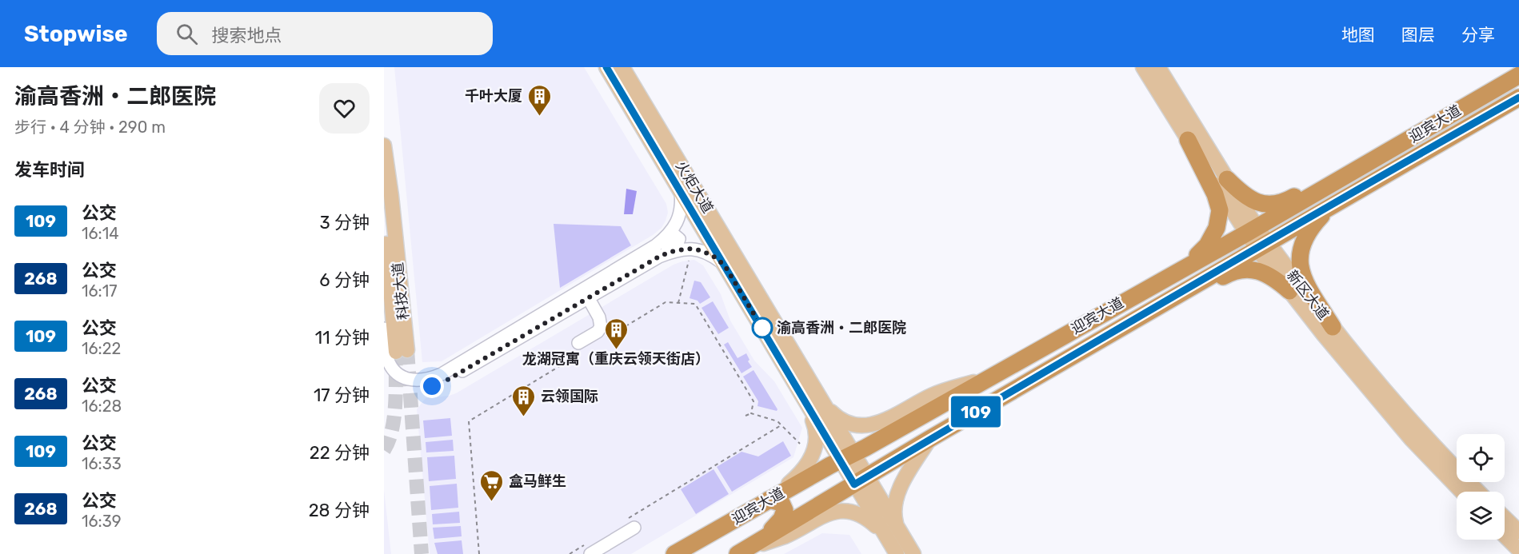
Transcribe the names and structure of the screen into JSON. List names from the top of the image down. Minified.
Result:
{"streets":{"highway":["迎宾大道"],"main road":["火炬大道","科技大道","新区大道"]},"crossings":[["迎宾大道","火炬大道"],["迎宾大道","新区大道"]],"places":{"building":["千叶大厦","龙湖冠寓（重庆云领天街店）","云领国际"],"other":["渝高香洲‧二郎医院"],"supermarket":["盒马鲜生"]},"lines":["bus line 109"],"page":{"header":"Stopwise","search":"搜索地点","nav":["地图","图层","分享"],"heading":[["渝高香洲‧二郎医院","步行 · 4 分钟 · 290 m"],"发车时间"],"on_map":"109","list":[{"mark":"109","name":"公交","note":"16:14","value":"3 分钟"},{"mark":"268","name":"公交","note":"16:17","value":"6 分钟"},{"mark":"109","name":"公交","note":"16:22","value":"11 分钟"},{"mark":"268","name":"公交","note":"16:28","value":"17 分钟"},{"mark":"109","name":"公交","note":"16:33","value":"22 分钟"},{"mark":"268","name":"公交","note":"16:39","value":"28 分钟"}]}}
